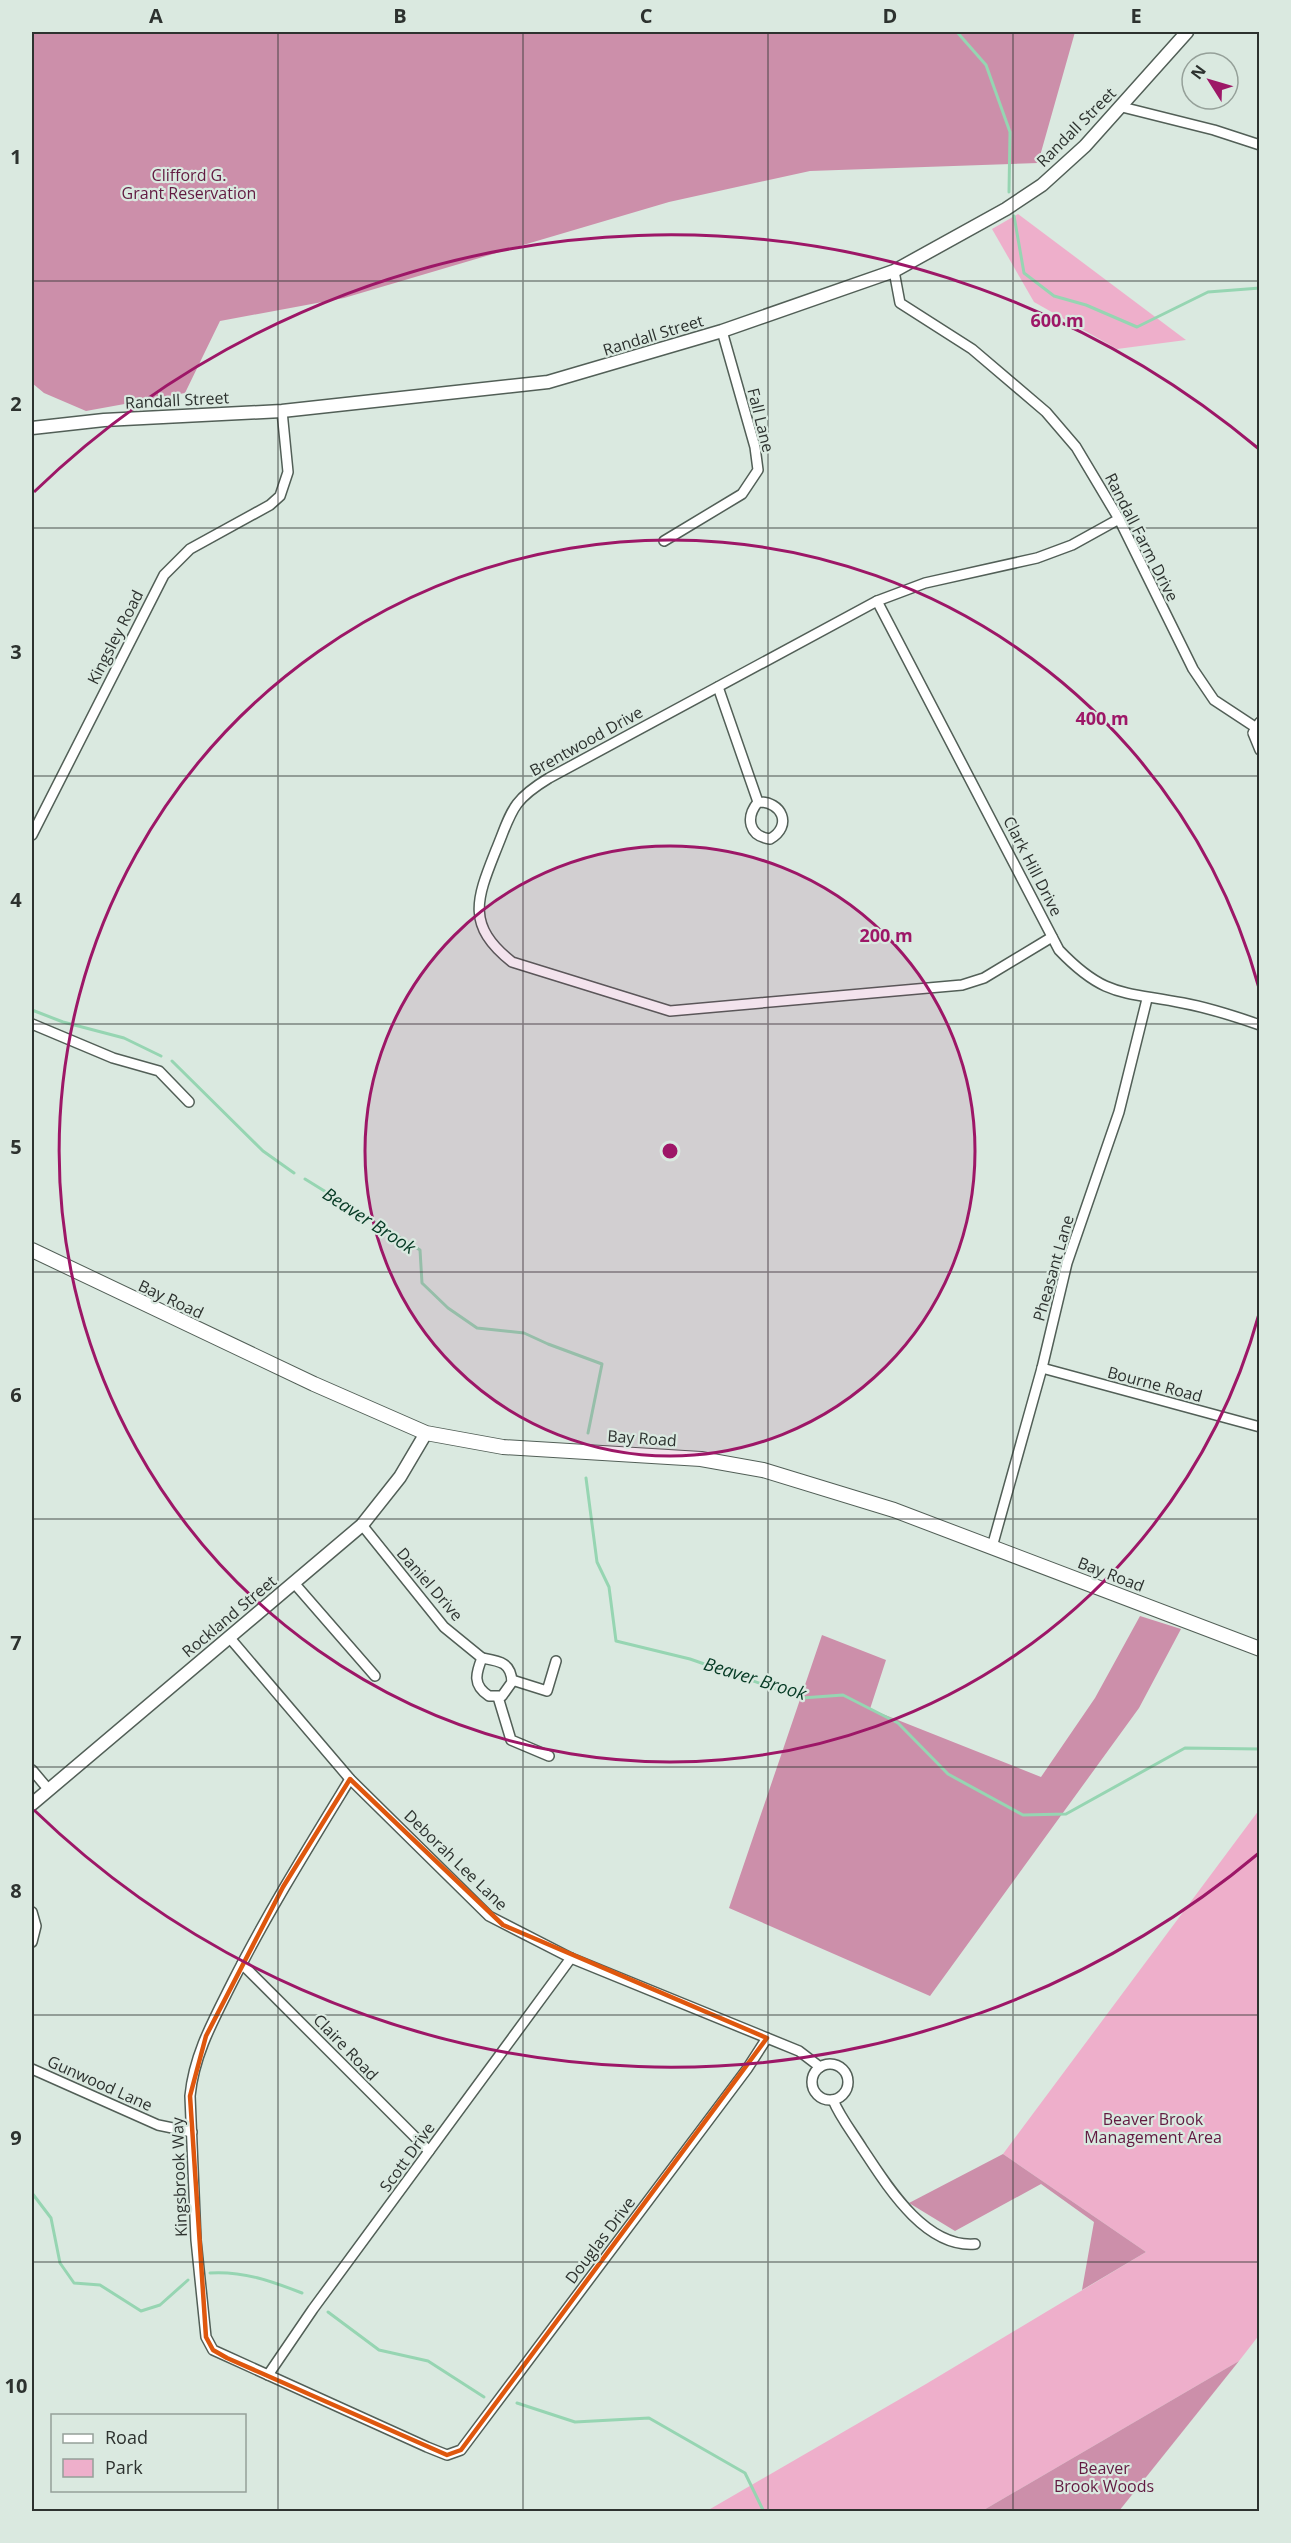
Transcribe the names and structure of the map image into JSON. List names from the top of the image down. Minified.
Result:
{"streets":{"main road":["Bay Road"],"street":["Randall Street","Fall Lane","Randall Farm Drive","Kingsley Road","Brentwood Drive","Clark Hill Drive","Pheasant Lane","Bourne Road","Daniel Drive","Rockland Street","Deborah Lee Lane","Claire Road","Gunwood Lane","Scott Drive","Kingsbrook Way","Douglas Drive"]},"crossings":[["Randall Street","Fall Lane"],["Randall Street","Randall Farm Drive"],["Randall Street","Kingsley Road"],["Randall Farm Drive","Brentwood Drive"],["Brentwood Drive","Clark Hill Drive"],["Clark Hill Drive","Pheasant Lane"],["Pheasant Lane","Bay Road"],["Pheasant Lane","Bourne Road"],["Bay Road","Rockland Street"],["Daniel Drive","Rockland Street"],["Rockland Street","Deborah Lee Lane"],["Deborah Lee Lane","Scott Drive"],["Deborah Lee Lane","Kingsbrook Way"],["Deborah Lee Lane","Douglas Drive"],["Claire Road","Scott Drive"],["Claire Road","Kingsbrook Way"],["Gunwood Lane","Kingsbrook Way"],["Scott Drive","Kingsbrook Way"],["Kingsbrook Way","Douglas Drive"]],"water":["Beaver Brook"],"parks":["Clifford G. Grant Reservation","Beaver Brook Management Area","Beaver Brook Woods"],"legend":["Road","Park"],"north":"top left","grid":{"columns":["A","B","C","D","E"],"rows":["1","2","3","4","5","6","7","8","9","10"]},"rings":["600 m","400 m","200 m"]}
